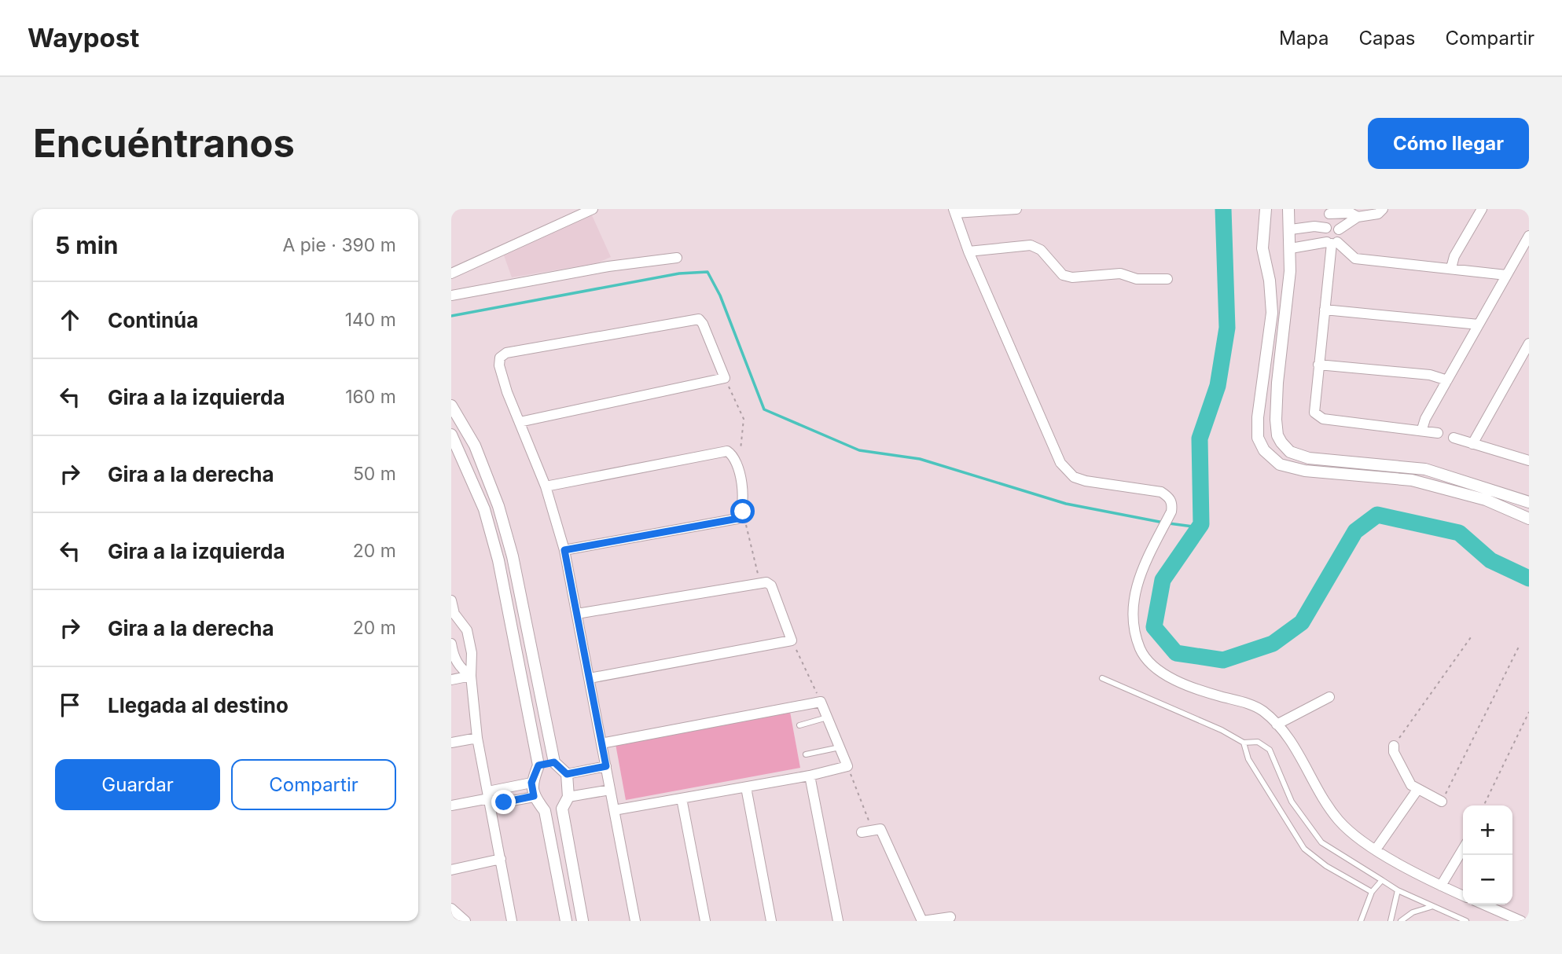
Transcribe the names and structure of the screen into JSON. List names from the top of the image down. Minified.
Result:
{"page":{"header":"Waypost","nav":["Mapa","Capas","Compartir"],"buttons":["Cómo llegar",["Guardar","Compartir"]],"title":"Encuéntranos","heading":["5 min","A pie · 390 m"],"list":[["Continúa","140 m"],["Gira a la izquierda","160 m"],["Gira a la derecha","50 m"],["Gira a la izquierda","20 m"],["Gira a la derecha","20 m"],"Llegada al destino"],"map_buttons":["+","−"]}}
